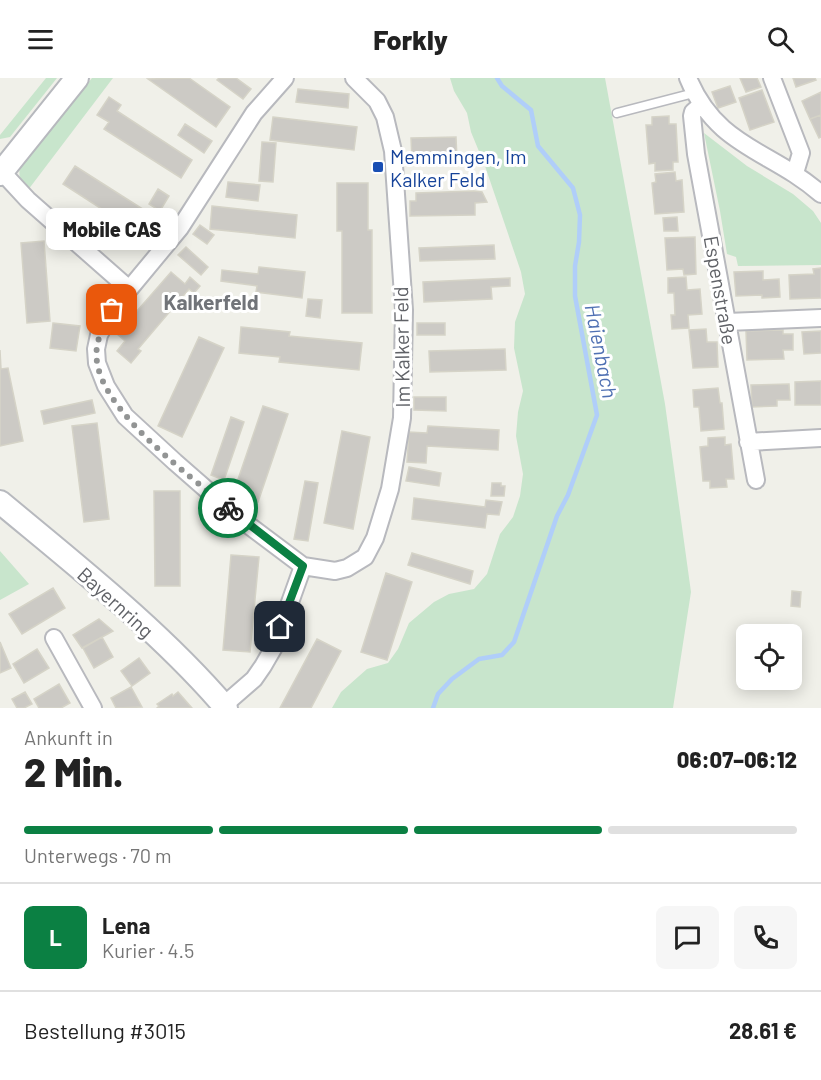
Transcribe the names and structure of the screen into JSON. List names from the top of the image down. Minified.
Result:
{"streets":{"main road":["Bayernring"],"street":["Espenstraße","Im Kalker Feld"]},"districts":["Kalkerfeld"],"water":["Haienbach"],"places":{"transit":["Memmingen, Im Kalker Feld"],"other":["Mobile CAS"]},"page":{"header":"Forkly","bubble":"Mobile CAS","heading":["2 Min.","Ankunft in","06:07–06:12"],"panel":["Lena","Kurier · 4.5","Bestellung #3015","28.61 €"],"bar":"Unterwegs · 70 m","round":"L"}}
